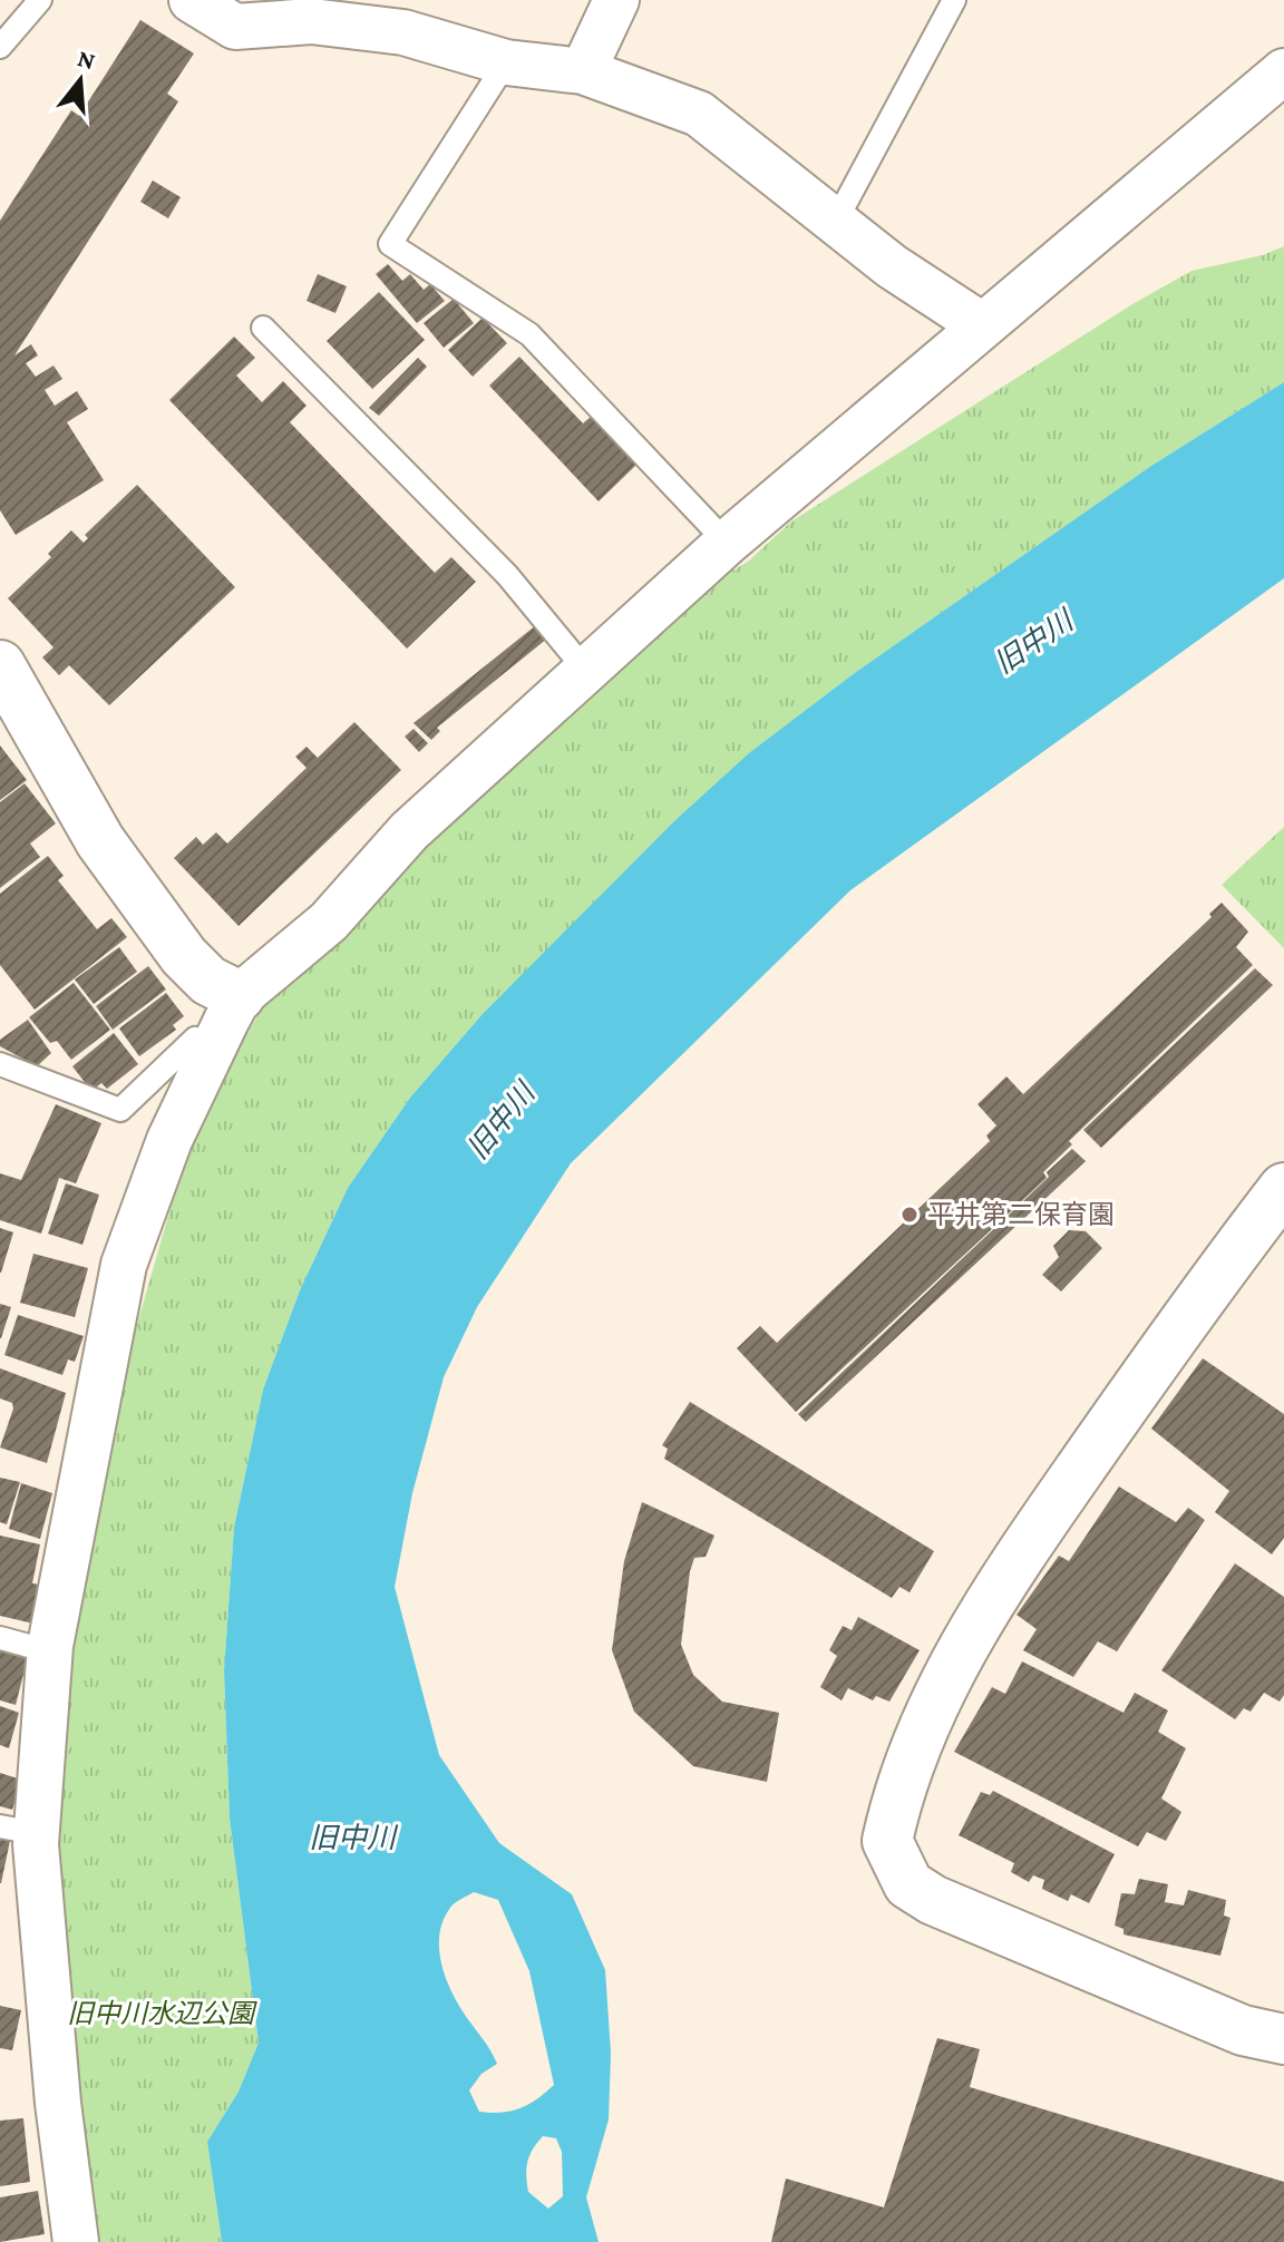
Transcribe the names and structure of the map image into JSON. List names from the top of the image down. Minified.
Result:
{"water":["旧中川"],"parks":["旧中川水辺公園"],"places":["平井第二保育園"],"north":"top"}
